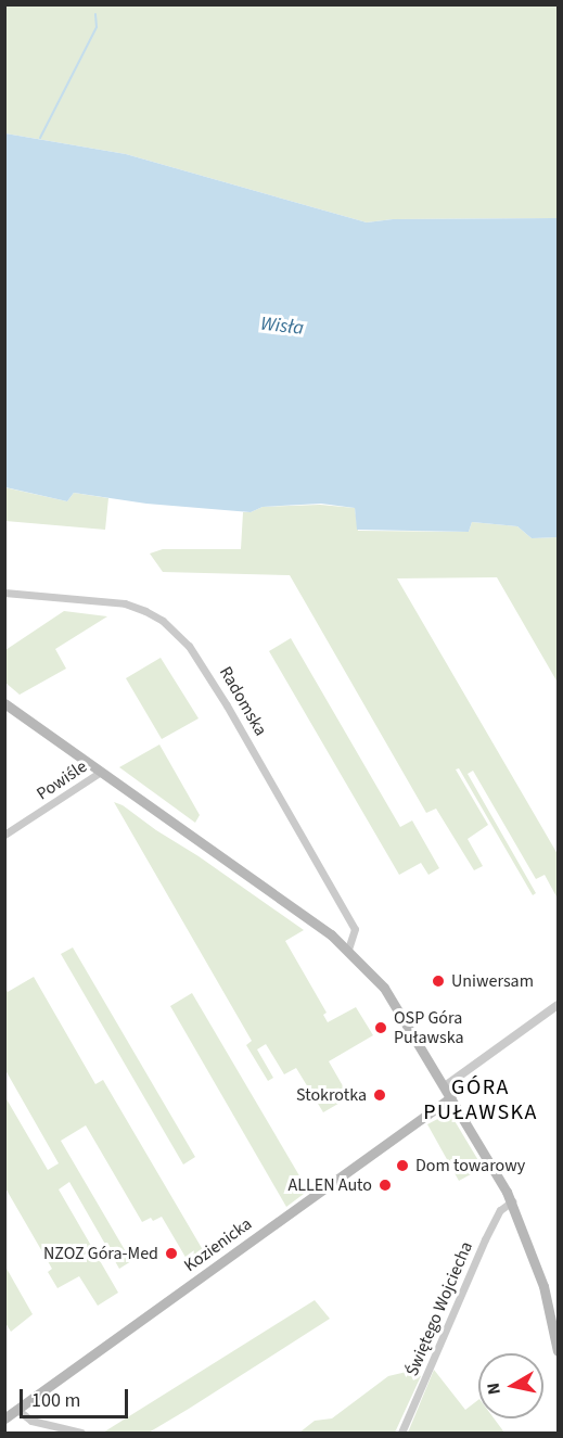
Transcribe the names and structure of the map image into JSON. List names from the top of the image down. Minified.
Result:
{"streets":{"main road":["Kozienicka"],"street":["Radomska","Powiśle","Świętego Wojciecha"]},"districts":["GÓRA PUŁAWSKA"],"water":["Wisła"],"places":["Uniwersam","OSP Góra Puławska","Stokrotka","Dom towarowy","ALLEN Auto","NZOZ Góra-Med"],"scale_bar":"100 m","north":"left"}
